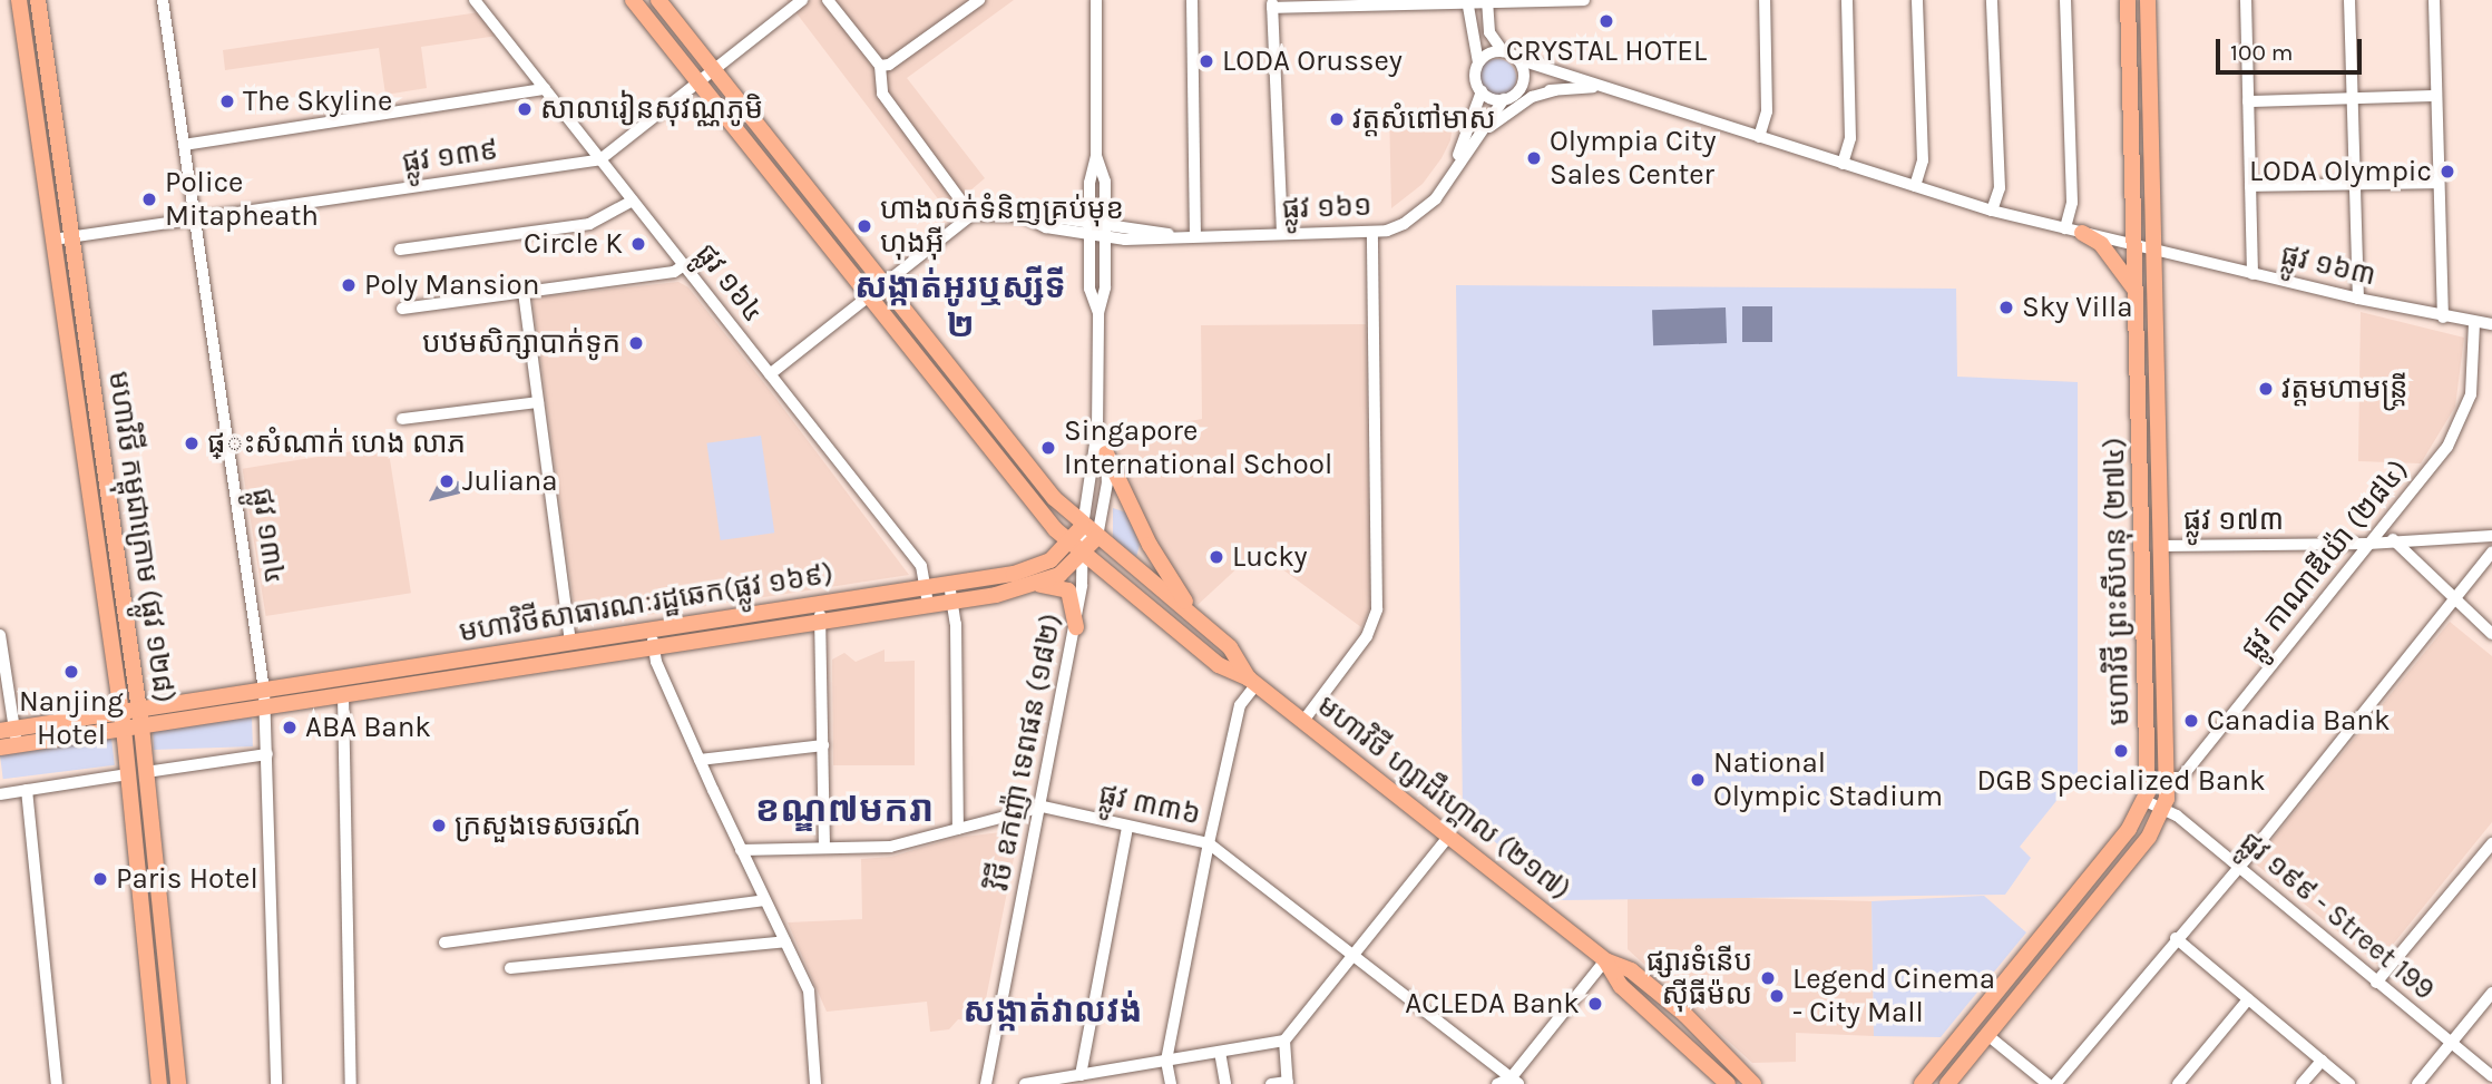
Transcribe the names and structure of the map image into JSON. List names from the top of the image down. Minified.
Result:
{"streets":{"main road":["មហាវិថី កម្ពុជាក្រោម (ផ្លូវ ១២៨)","មហាវិថី ព្រះសីហនុ (២៧៤)","មហាវិថីសាធារណៈរដ្ឋឆេក(ផ្លូវ ១៦៩)","មហាវិថី ហ្សាដឹហ្គោល (២១៧)"],"street":["ផ្លូវ ១៣៩","ផ្លូវ ១៦១","ផ្លូវ ១៦៣","ផ្លូវ ១៦៤","ផ្លូវ ១៧៣","ផ្លូវ ១៣៤","ផ្លូវ កាណាឌីយ៉ា (២៨៤)","វិថី ឧកញ៉ា ទេពផន (១៨២)","ផ្លូវ ៣៣៦","ផ្លូវ ១៩៩ - Street 199"]},"crossings":[["ផ្លូវ ១៣៩","ផ្លូវ ១៦៤"],["ផ្លូវ ១៣៩","ផ្លូវ ១៣៤"],["ផ្លូវ ១៣៩","មហាវិថី កម្ពុជាក្រោម (ផ្លូវ ១២៨)"],["ផ្លូវ ១៣៩","មហាវិថី ហ្សាដឹហ្គោល (២១៧)"],["ផ្លូវ ១៦១","ផ្លូវ ១៦៣"],["ផ្លូវ ១៦១","វិថី ឧកញ៉ា ទេពផន (១៨២)"],["ផ្លូវ ១៦៣","ផ្លូវ កាណាឌីយ៉ា (២៨៤)"],["ផ្លូវ ១៦៣","មហាវិថី ព្រះសីហនុ (២៧៤)"],["ផ្លូវ ១៦៤","មហាវិថីសាធារណៈរដ្ឋឆេក(ផ្លូវ ១៦៩)"],["ផ្លូវ ១៧៣","ផ្លូវ កាណាឌីយ៉ា (២៨៤)"],["ផ្លូវ ១៧៣","មហាវិថី ព្រះសីហនុ (២៧៤)"],["ផ្លូវ ១៣៤","មហាវិថីសាធារណៈរដ្ឋឆេក(ផ្លូវ ១៦៩)"],["មហាវិថី កម្ពុជាក្រោម (ផ្លូវ ១២៨)","មហាវិថីសាធារណៈរដ្ឋឆេក(ផ្លូវ ១៦៩)"],["ផ្លូវ កាណាឌីយ៉ា (២៨៤)","មហាវិថី ព្រះសីហនុ (២៧៤)"],["មហាវិថី ព្រះសីហនុ (២៧៤)","ផ្លូវ ១៩៩ - Street 199"],["មហាវិថីសាធារណៈរដ្ឋឆេក(ផ្លូវ ១៦៩)","វិថី ឧកញ៉ា ទេពផន (១៨២)"],["មហាវិថីសាធារណៈរដ្ឋឆេក(ផ្លូវ ១៦៩)","មហាវិថី ហ្សាដឹហ្គោល (២១៧)"],["វិថី ឧកញ៉ា ទេពផន (១៨២)","មហាវិថី ហ្សាដឹហ្គោល (២១៧)"],["វិថី ឧកញ៉ា ទេពផន (១៨២)","ផ្លូវ ៣៣៦"]],"districts":["សង្កាត់អូរឬស្សីទី ២","ខណ្ឌ៧មករា","សង្កាត់វាលវង់"],"places":["CRYSTAL HOTEL","LODA Orussey","The Skyline","សាលារៀនសុវណ្ណភូមិ","វត្តសំពៅមាស","Olympia City Sales Center","LODA Olympic","Police Mitapheath","ហាងលក់ទំនិញគ្រប់មុខ ហុងអ៊ី","Circle K","Poly Mansion","Sky Villa","បឋមសិក្សាបាក់ទូក","វត្តមហាមន្រ្តី","ផ្ះសំណាក់ ហេង លាភ","Singapore International School","Juliana","Lucky","Nanjing Hotel","Canadia Bank","ABA Bank","DGB Specialized Bank","National Olympic Stadium","ក្រសួងទេសចរណ៍","Paris Hotel","ផ្សារទំនើប ស៊ីធីម៉ល","Legend Cinema - City Mall","ACLEDA Bank"],"scale_bar":"100 m"}
